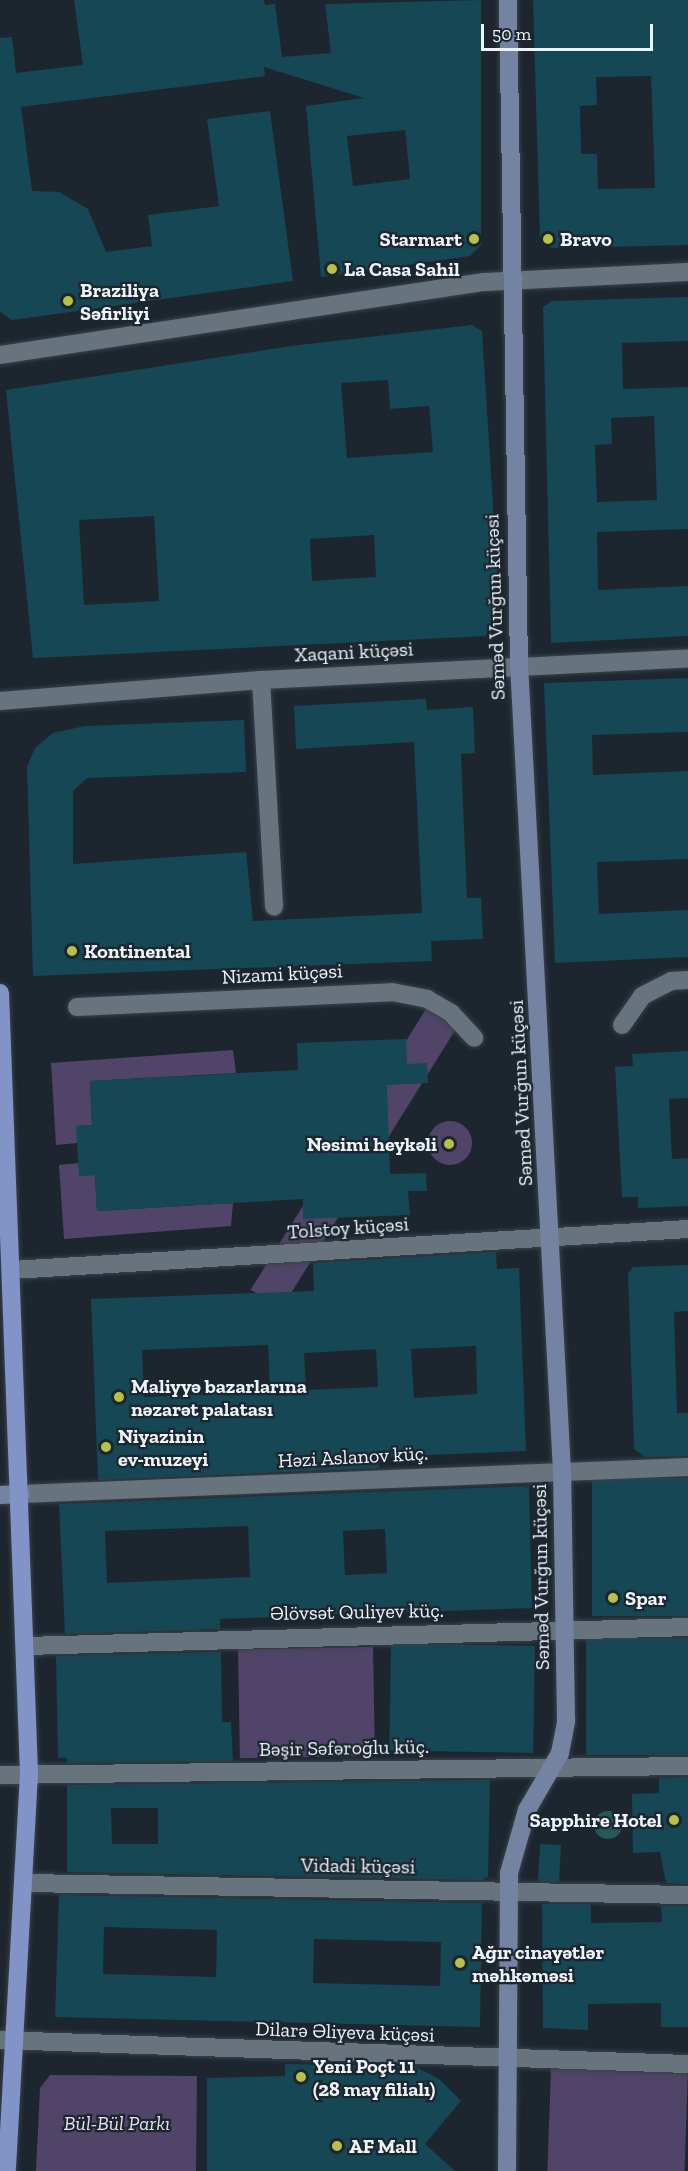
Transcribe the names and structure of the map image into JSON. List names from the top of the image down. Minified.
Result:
{"streets":{"main road":["Səməd Vurğun küçəsi"],"street":["Xaqani küçəsi","Nizami küçəsi","Tolstoy küçəsi","Həzi Aslanov küç.","Əlövsət Quliyev küç.","Bəşir Səfəroğlu küç.","Vidadi küçəsi","Dilarə Əliyeva küçəsi"]},"crossings":[["Səməd Vurğun küçəsi","Xaqani küçəsi"],["Səməd Vurğun küçəsi","Tolstoy küçəsi"],["Səməd Vurğun küçəsi","Həzi Aslanov küç."],["Səməd Vurğun küçəsi","Əlövsət Quliyev küç."],["Səməd Vurğun küçəsi","Bəşir Səfəroğlu küç."],["Səməd Vurğun küçəsi","Vidadi küçəsi"],["Səməd Vurğun küçəsi","Dilarə Əliyeva küçəsi"]],"parks":["Bül-Bül Parkı"],"places":["Starmart","Bravo","La Casa Sahil","Braziliya Səfirliyi","Kontinental","Nəsimi heykəli","Maliyyə bazarlarına nəzarət palatası","Niyazinin ev-muzeyi","Spar","Sapphire Hotel","Ağır cinayətlər məhkəməsi","Yeni Poçt 11 (28 may filialı)","AF Mall"],"scale_bar":"50 m"}
